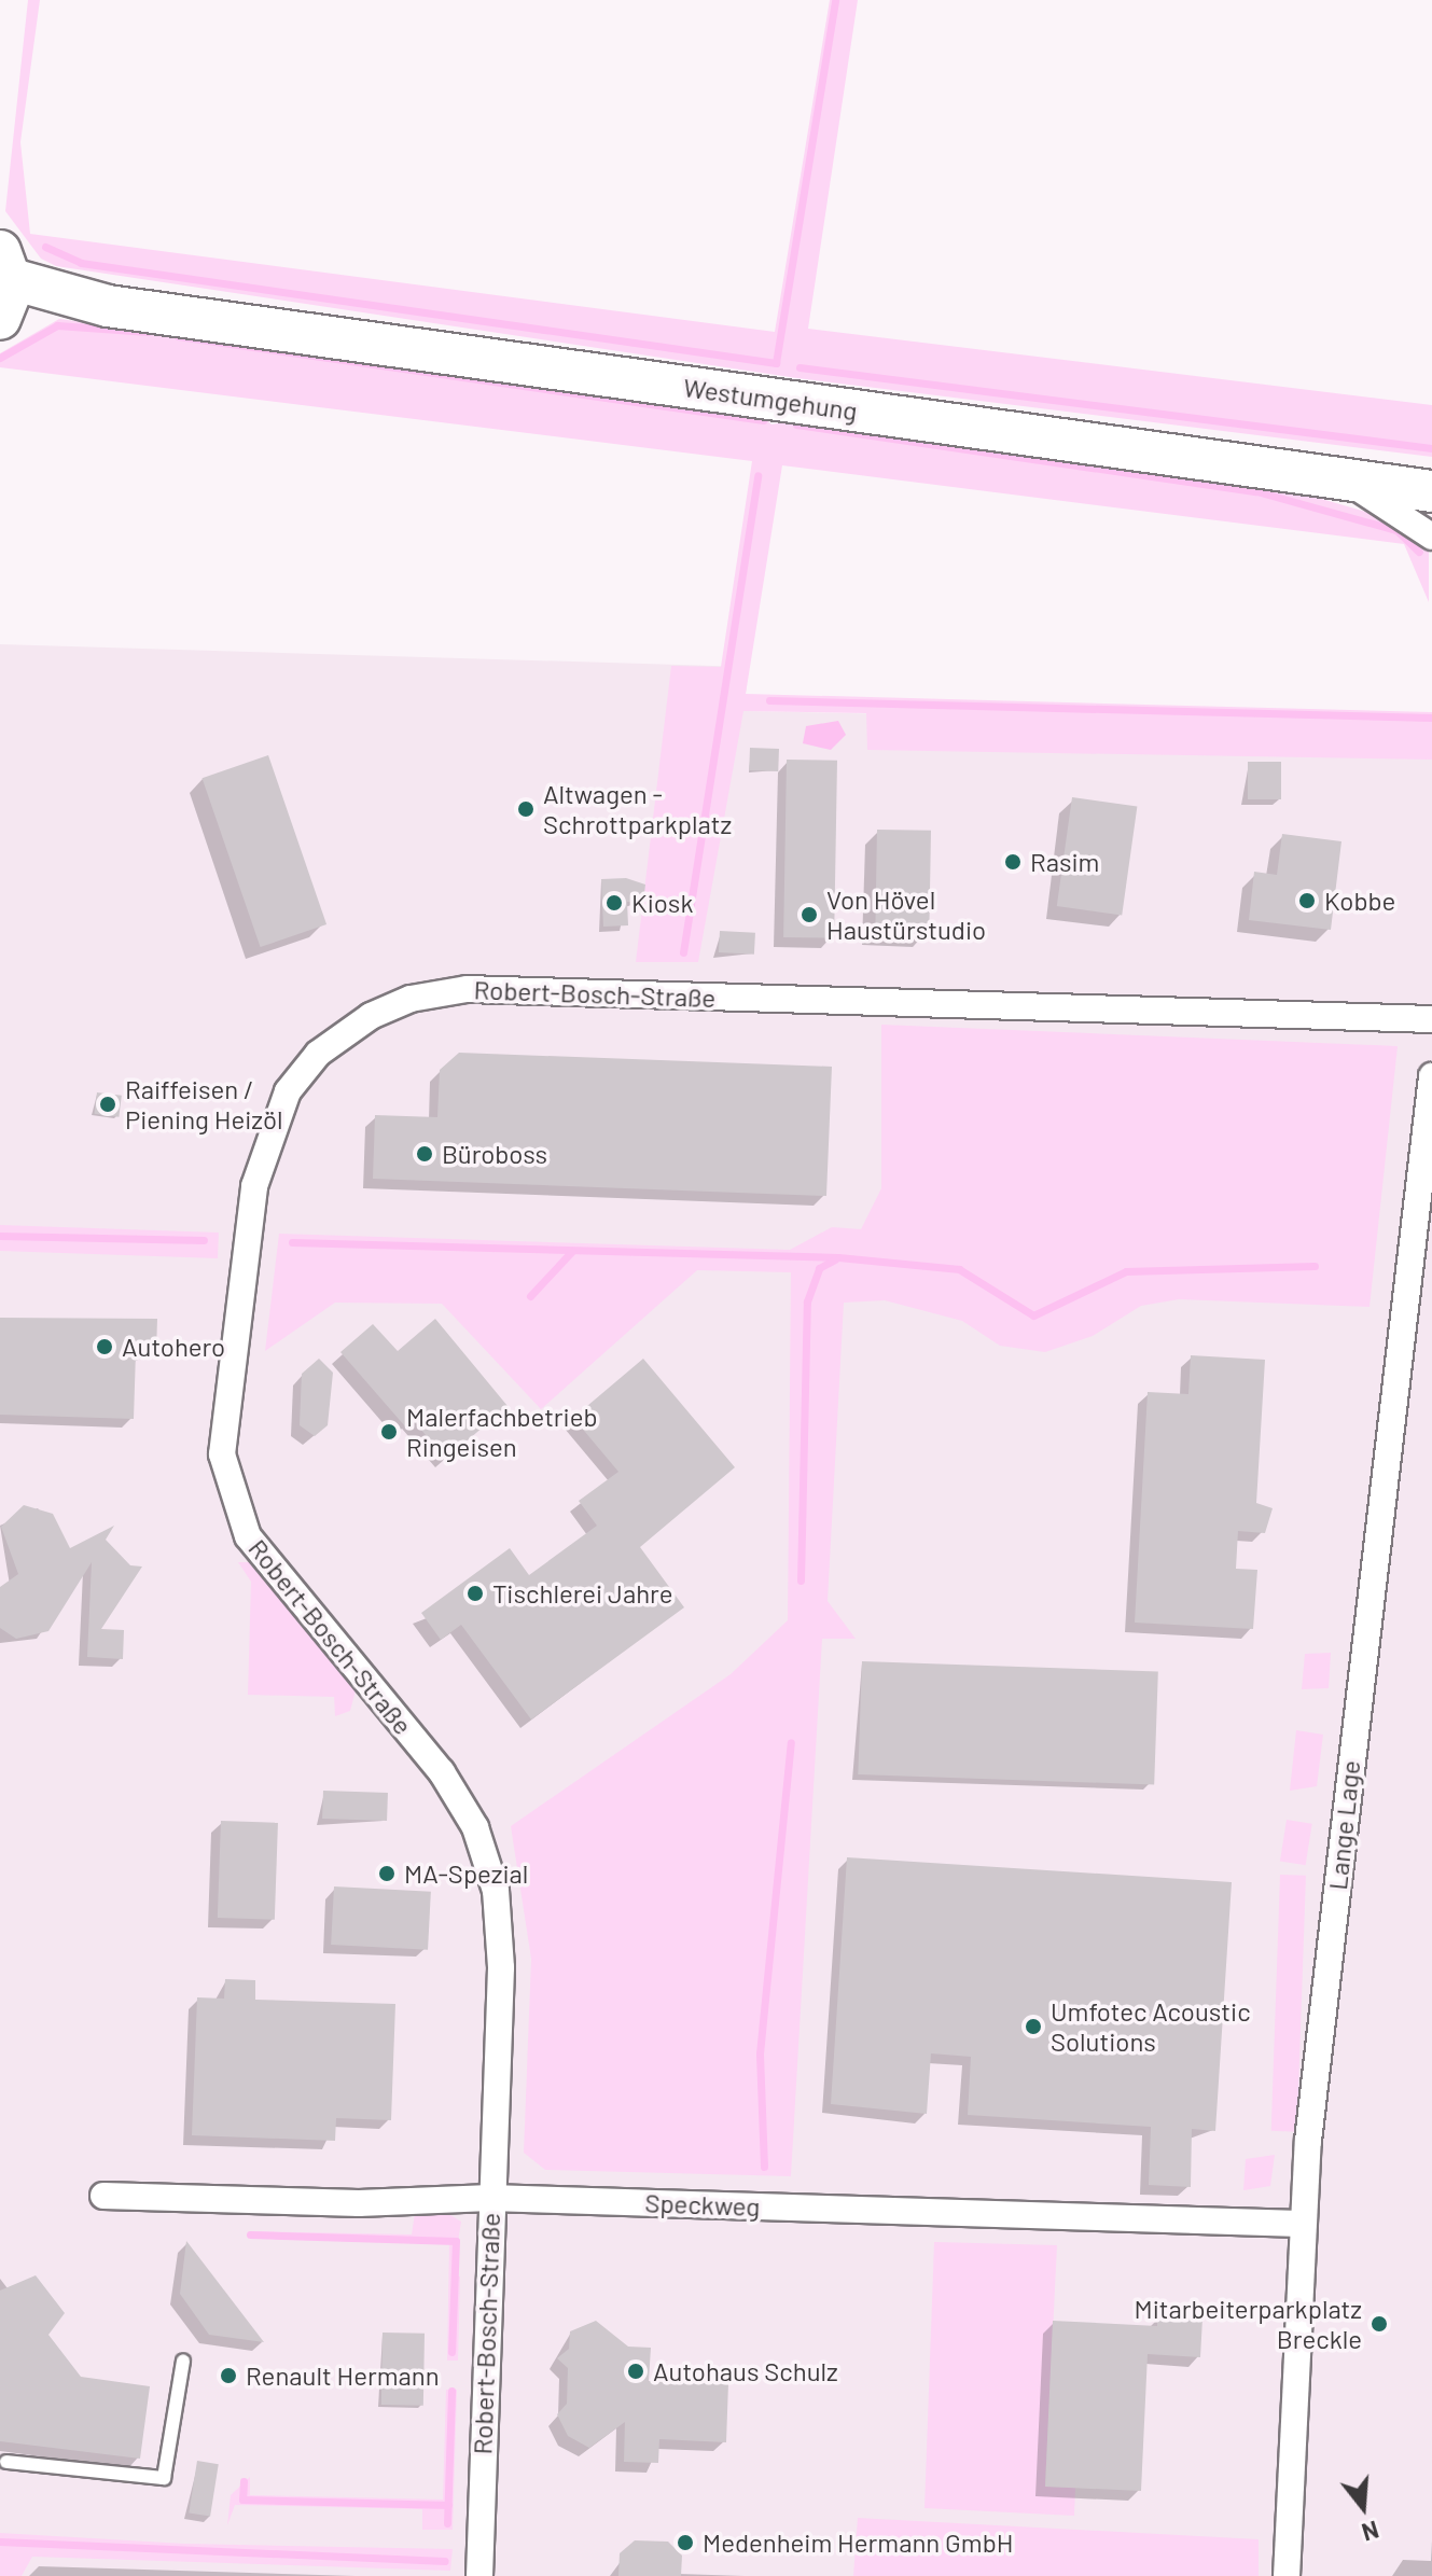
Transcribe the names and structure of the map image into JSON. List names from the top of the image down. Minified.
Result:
{"streets":{"main road":["Westumgehung"],"street":["Robert-Bosch-Straße","Lange Lage","Speckweg"]},"crossings":[["Robert-Bosch-Straße","Speckweg"],["Lange Lage","Speckweg"]],"places":["Altwagen - Schrottparkplatz","Rasim","Kobbe","Kiosk","Von Hövel Haustürstudio","Raiffeisen / Piening Heizöl","Büroboss","Autohero","Malerfachbetrieb Ringeisen","Tischlerei Jahre","MA-Spezial","Umfotec Acoustic Solutions","Mitarbeiterparkplatz Breckle","Autohaus Schulz","Renault Hermann","Medenheim Hermann GmbH"],"north":"bottom"}
